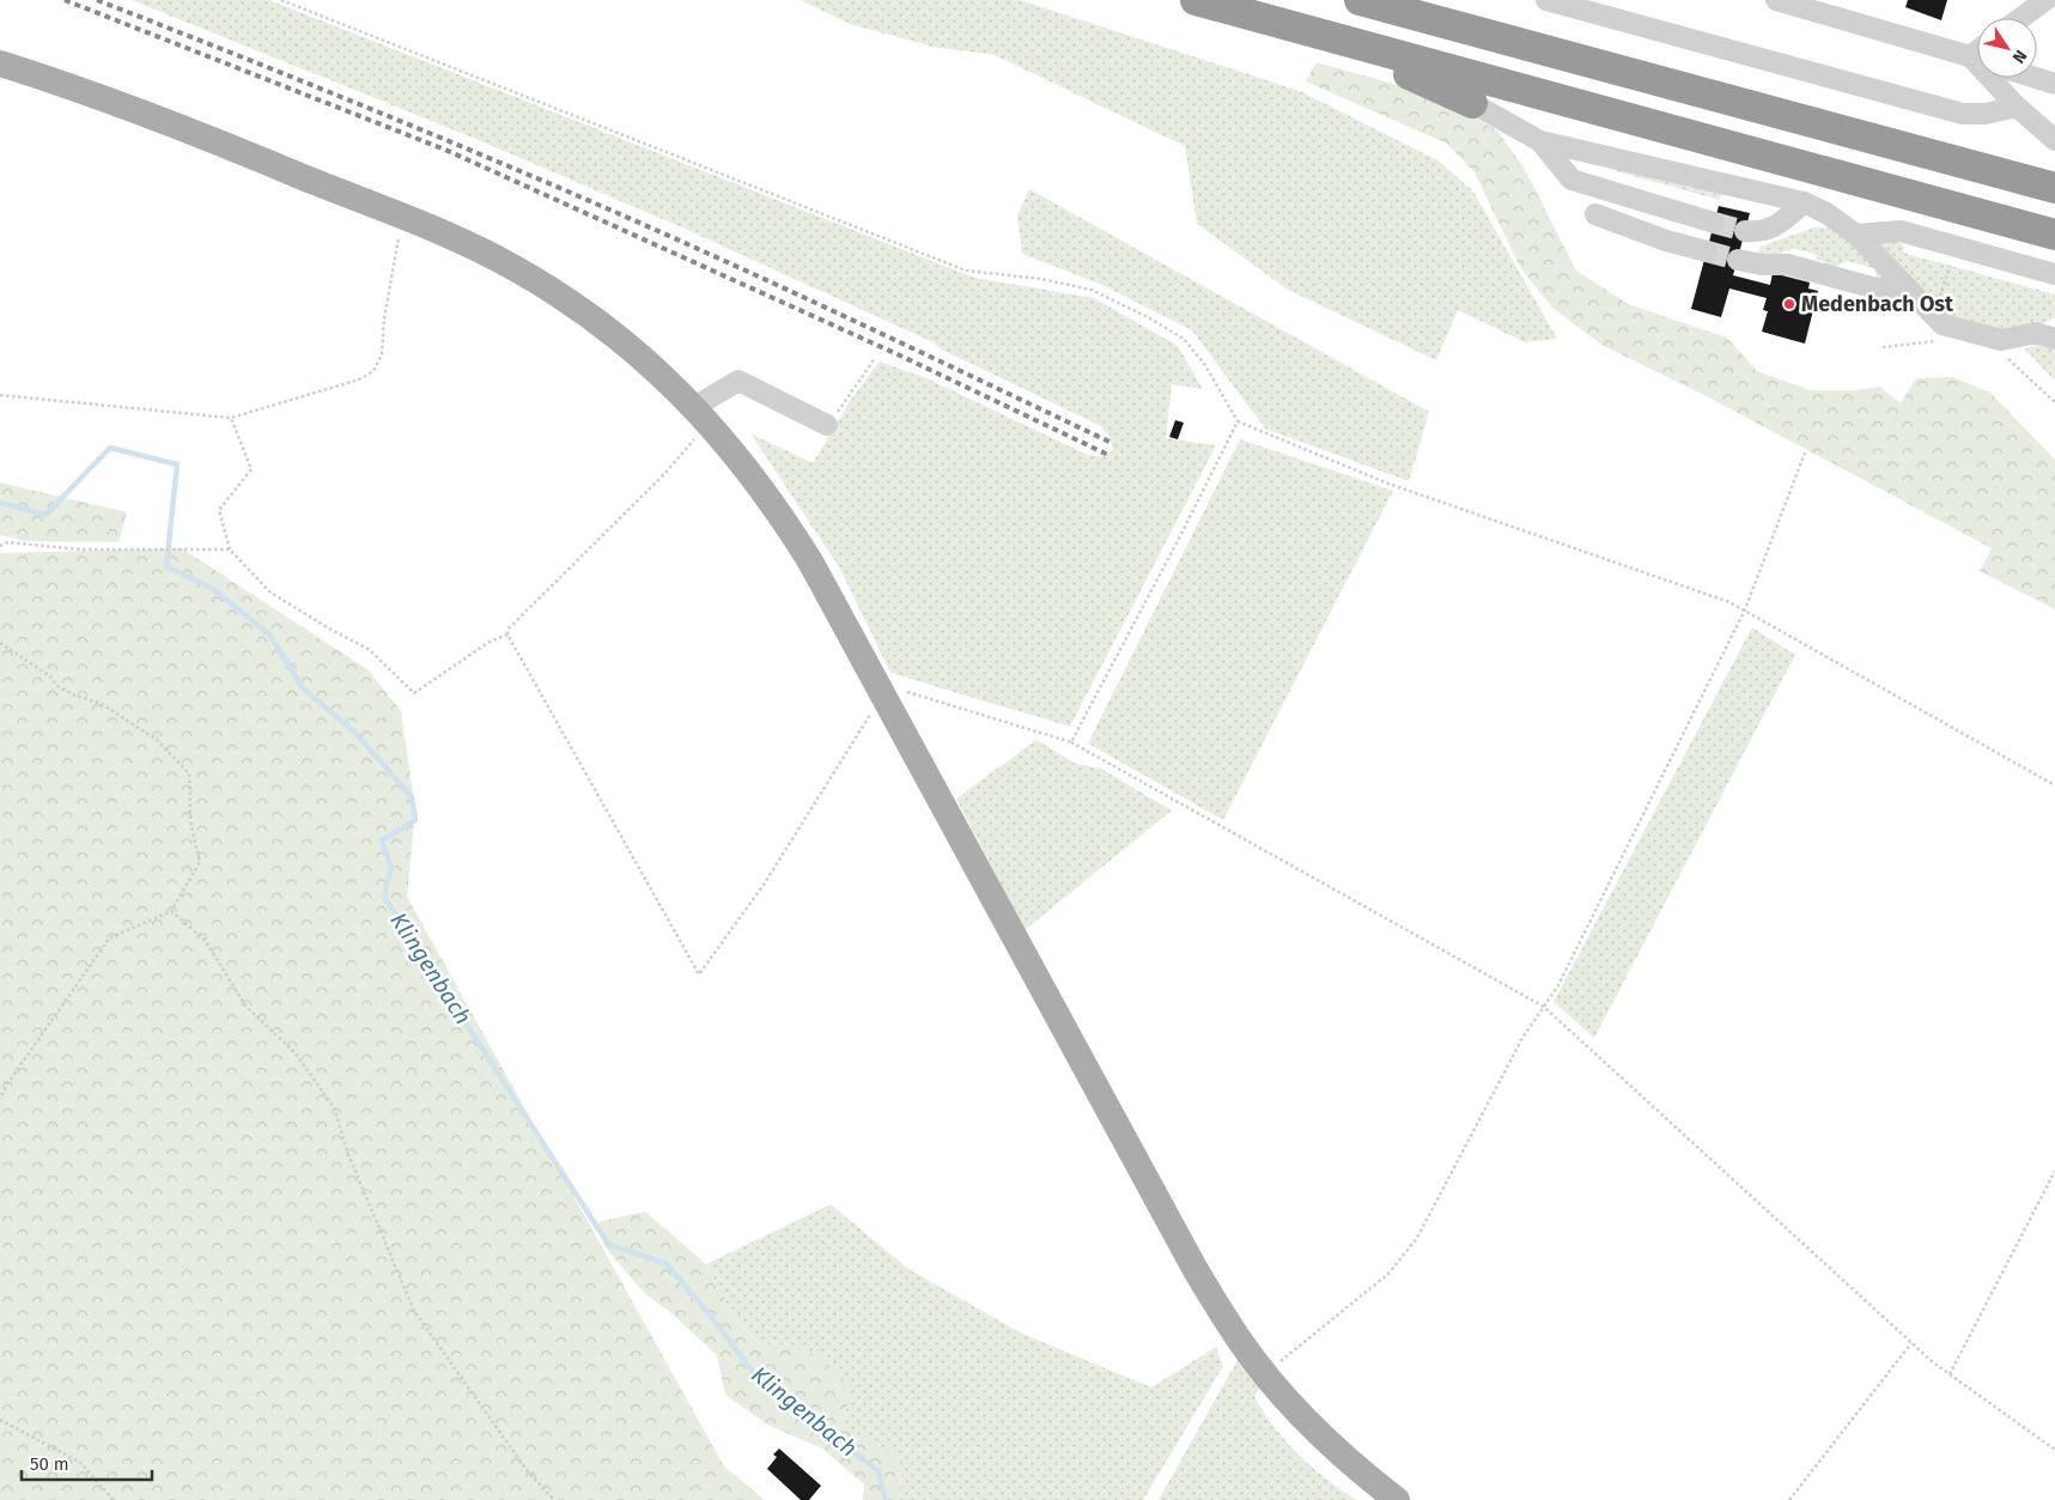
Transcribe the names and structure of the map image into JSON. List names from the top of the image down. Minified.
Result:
{"water":["Klingenbach"],"places":["Medenbach Ost"],"scale_bar":"50 m","north":"bottom right"}
